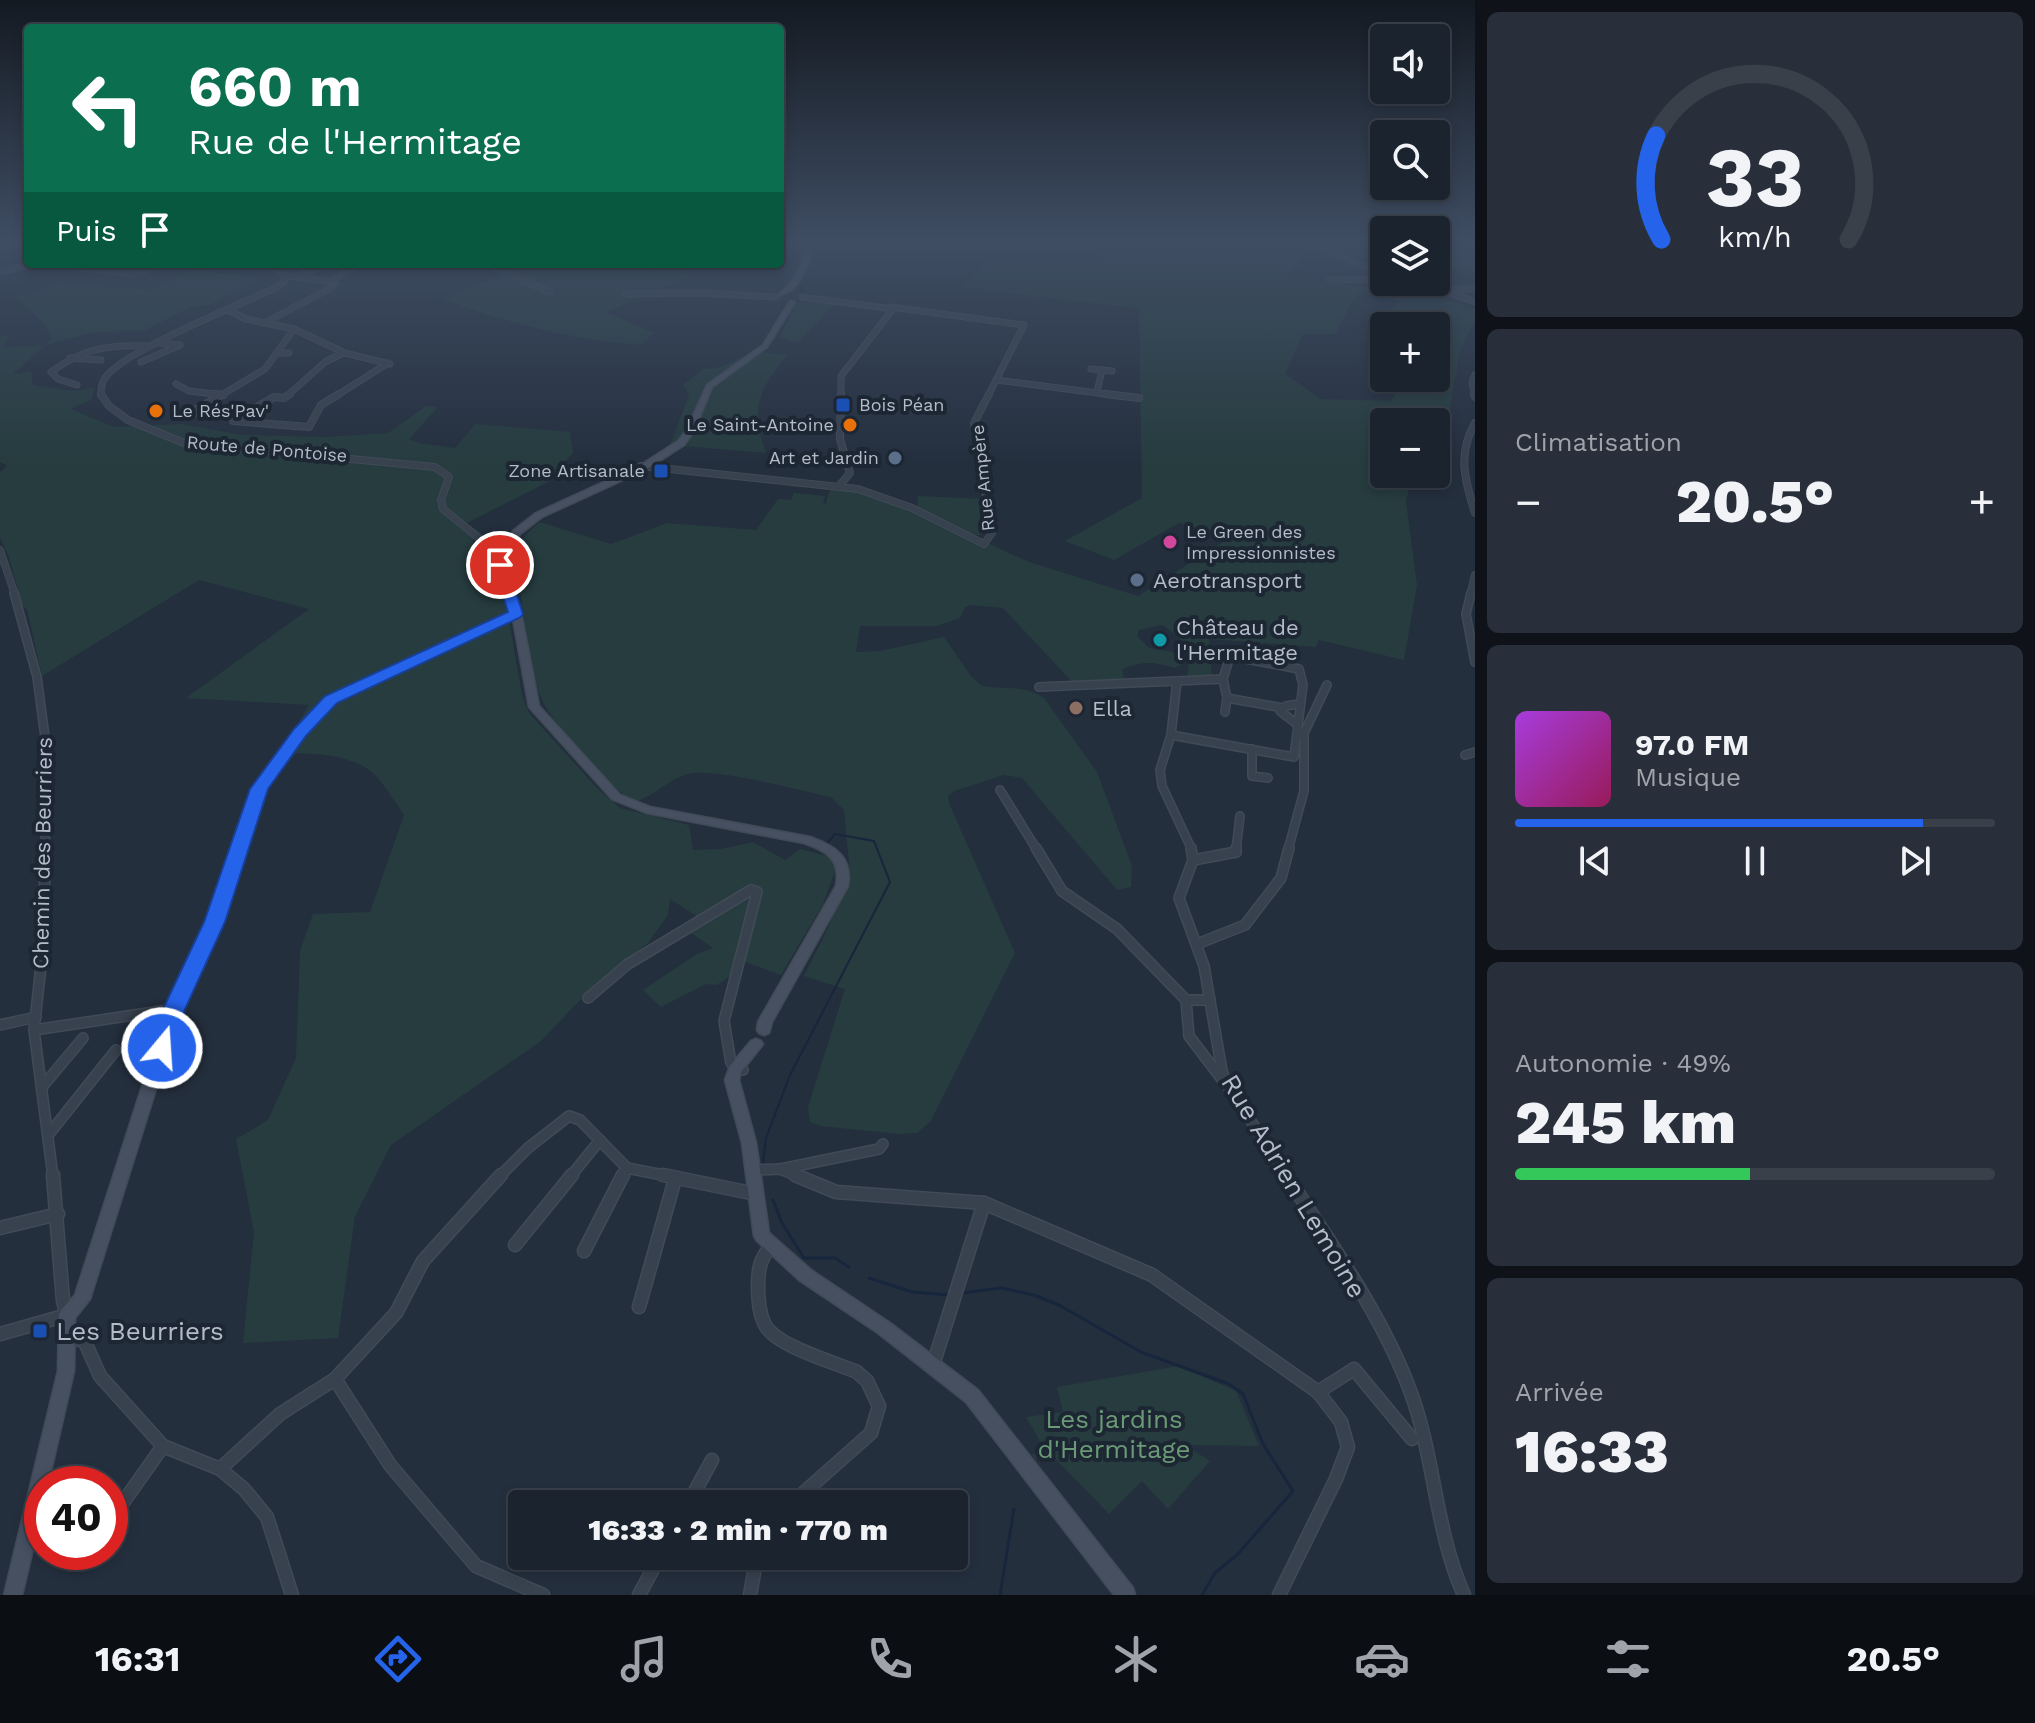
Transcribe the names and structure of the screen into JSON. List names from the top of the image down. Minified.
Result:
{"streets":{"street":["Route de Pontoise","Rue Ampère","Chemin des Beurriers","Rue Adrien Lemoine"]},"parks":["Les jardins d'Hermitage"],"places":{"transit":["Bois Péan","Zone Artisanale","Les Beurriers"],"other":["Le Rés'Pav'","Le Saint-Antoine","Art et Jardin","Le Green des Impressionnistes","Aerotransport","Château de l'Hermitage","Ella"]},"page":{"map_buttons":["+","−"],"turn":["660 m","Rue de l'Hermitage"],"then":"Puis","tile":["Climatisation",["Autonomie · 49%","245 km"],["Arrivée","16:33"]],"heat":["−","20.5°","+"],"song":["97.0 FM","Musique"],"limit":"40","trip":"16:33 · 2 min · 770 m","tabs":["16:31","20.5°"],"gauge":["33","km/h"]}}
